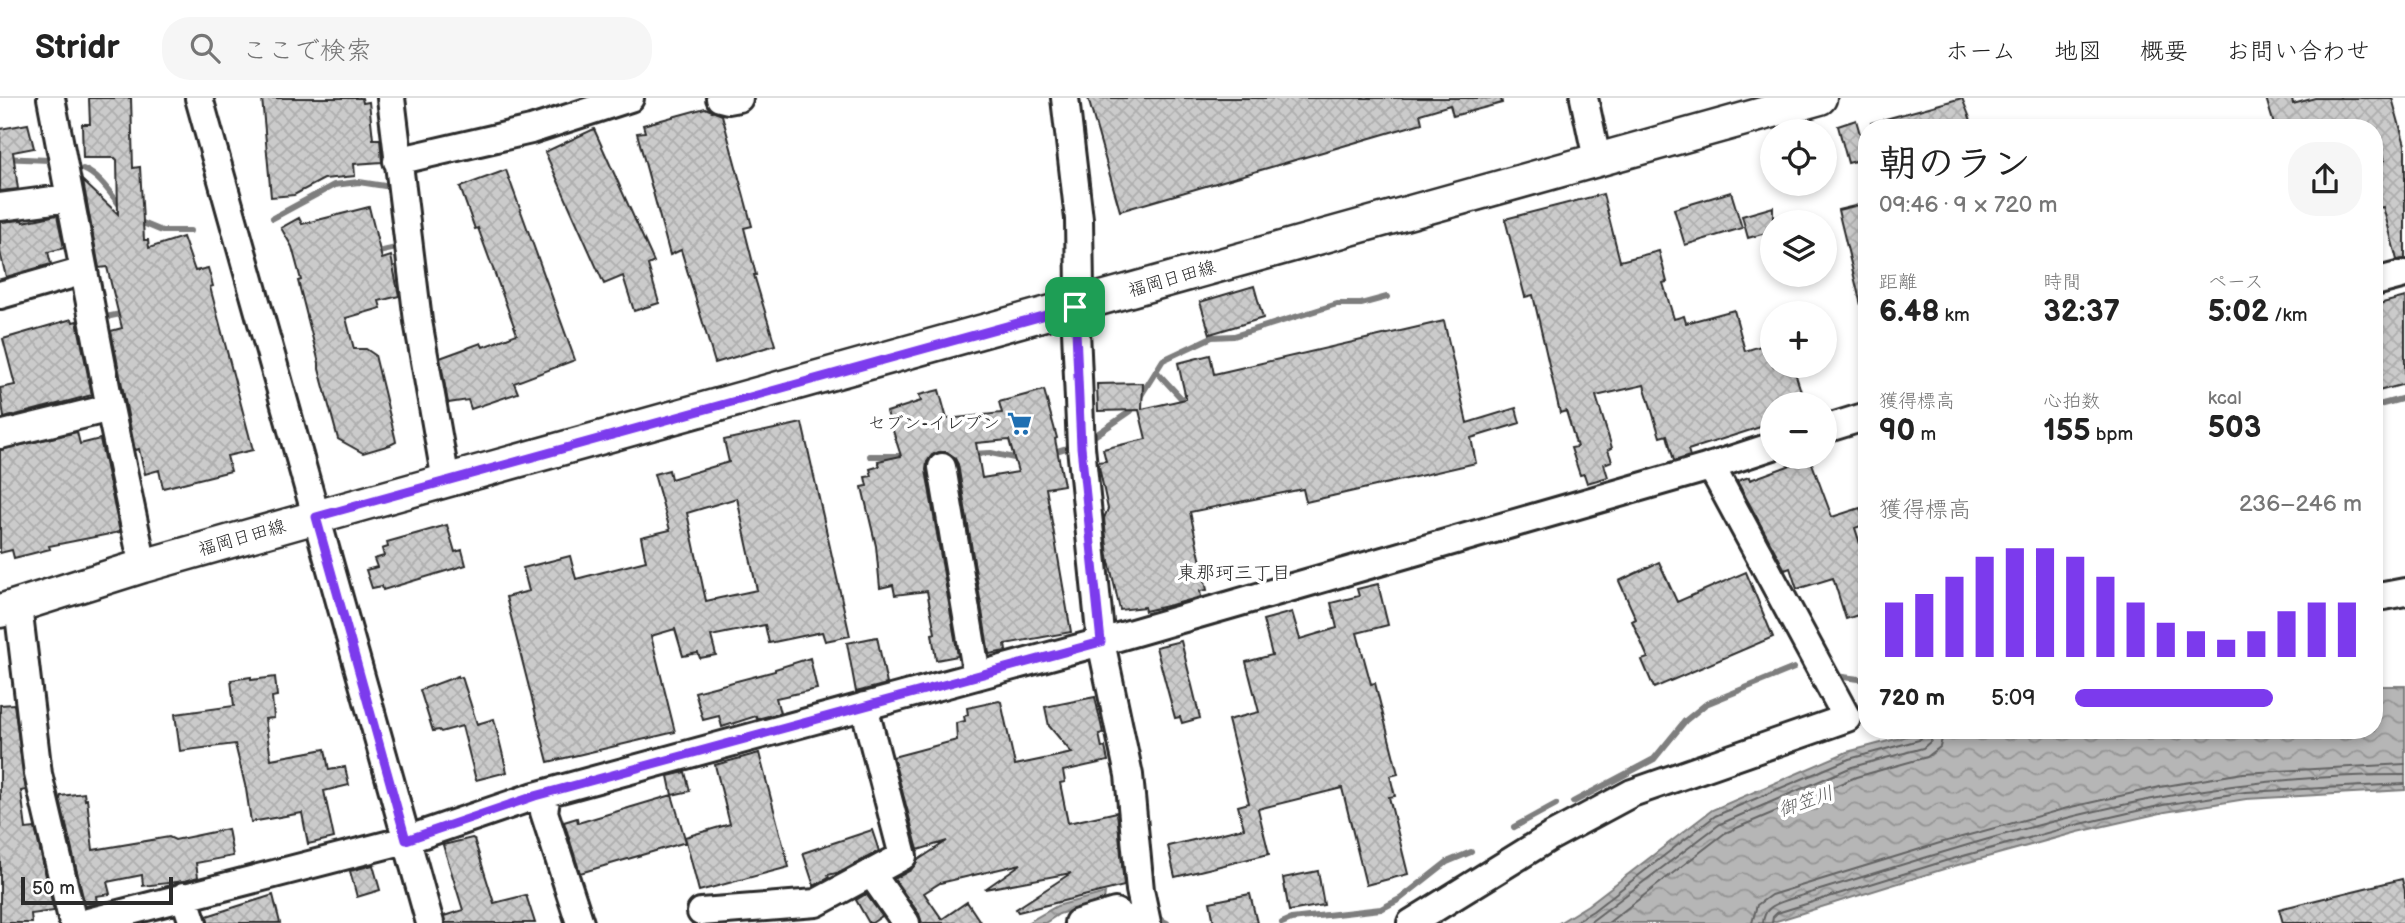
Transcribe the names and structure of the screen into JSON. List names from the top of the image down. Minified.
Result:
{"streets":{"main road":["福岡日田線"]},"districts":["東那珂三丁目"],"water":["御笠川"],"places":{"supermarket":["セブン-イレブン"]},"scale_bar":"50 m","page":{"header":"Stridr","search":"ここで検索","nav":["ホーム","地図","概要","お問い合わせ"],"map_buttons":["+","−"],"heading":["朝のラン","09:46 · 9 × 720 m"],"stats":[["距離","6.48 km"],["時間","32:37"],["ペース","5:02 /km"],["獲得標高","90 m"],["心拍数","155 bpm"],["kcal","503"]],"chart":["獲得標高","236–246 m"],"list":[{"name":"720 m","note":"5:09"}],"scale":"50 m"}}
